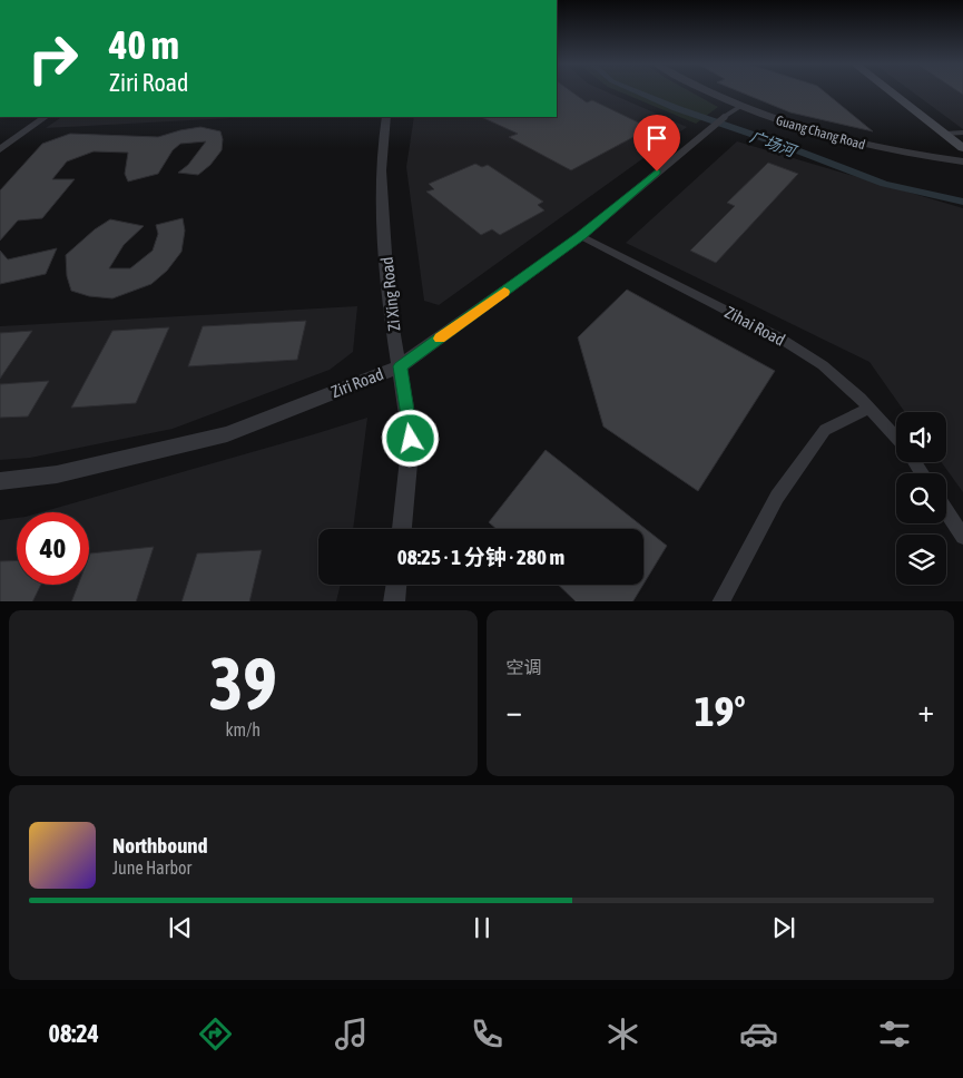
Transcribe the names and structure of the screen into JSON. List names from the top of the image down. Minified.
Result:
{"streets":{"street":["Guang Chang Road","Zi Xing Road","Zihai Road","Ziri Road"]},"crossings":[["Guang Chang Road","Ziri Road"],["Zi Xing Road","Ziri Road"],["Zihai Road","Ziri Road"]],"water":["广场河"],"page":{"turn":["40 m","Ziri Road"],"limit":"40","trip":"08:25 · 1 分钟 · 280 m","tile":[["39","km/h"],"空调"],"heat":["−","19°","+"],"song":["Northbound","June Harbor"],"tabs":"08:24"}}
